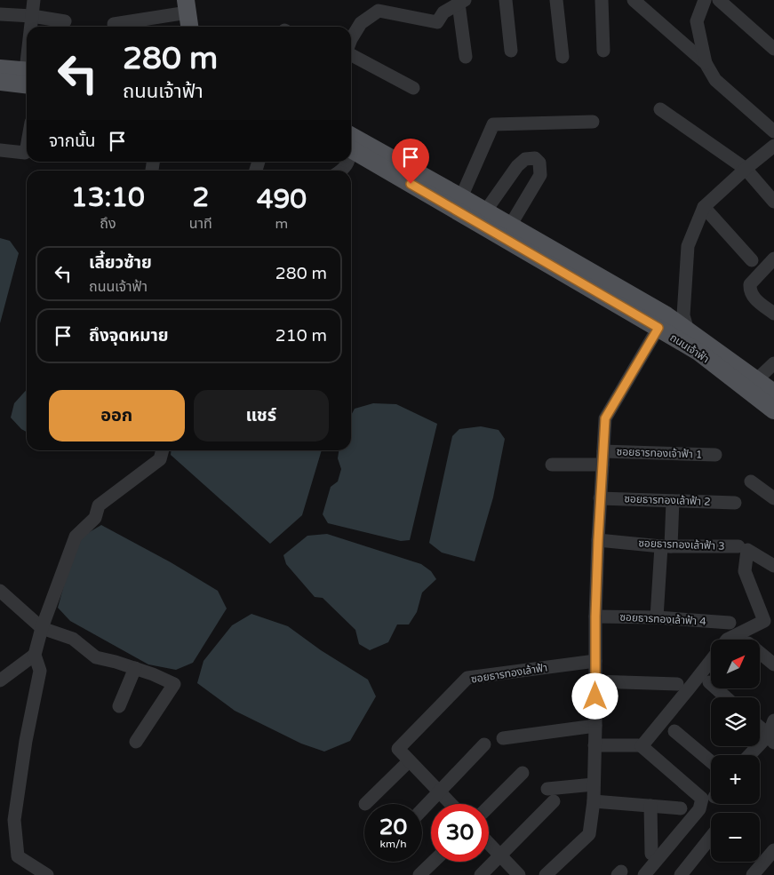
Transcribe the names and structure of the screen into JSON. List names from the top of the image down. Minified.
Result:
{"streets":{"main road":["ถนนเจ้าฟ้า"],"street":["ซอยธารทองเจ้าฟ้า 1","ซอยธารทองเล้าฟ้า 2","ซอยธารทองเล้าฟ้า 3","ซอยธารทองเล้าฟ้า 4","ซอยธารทองเล้าฟ้า"]},"north":"top right","page":{"turn":["280 m","ถนนเจ้าฟ้า"],"then":"จากนั้น","eta":["13:10","ถึง","2","นาที","490","m"],"list":[{"name":"เลี้ยวซ้าย","note":"ถนนเจ้าฟ้า","value":"280 m"},{"name":"ถึงจุดหมาย","value":"210 m"}],"buttons":["ออก","แชร์"],"map_buttons":["+","−"],"speed":"20 km/h","limit":"30"}}
